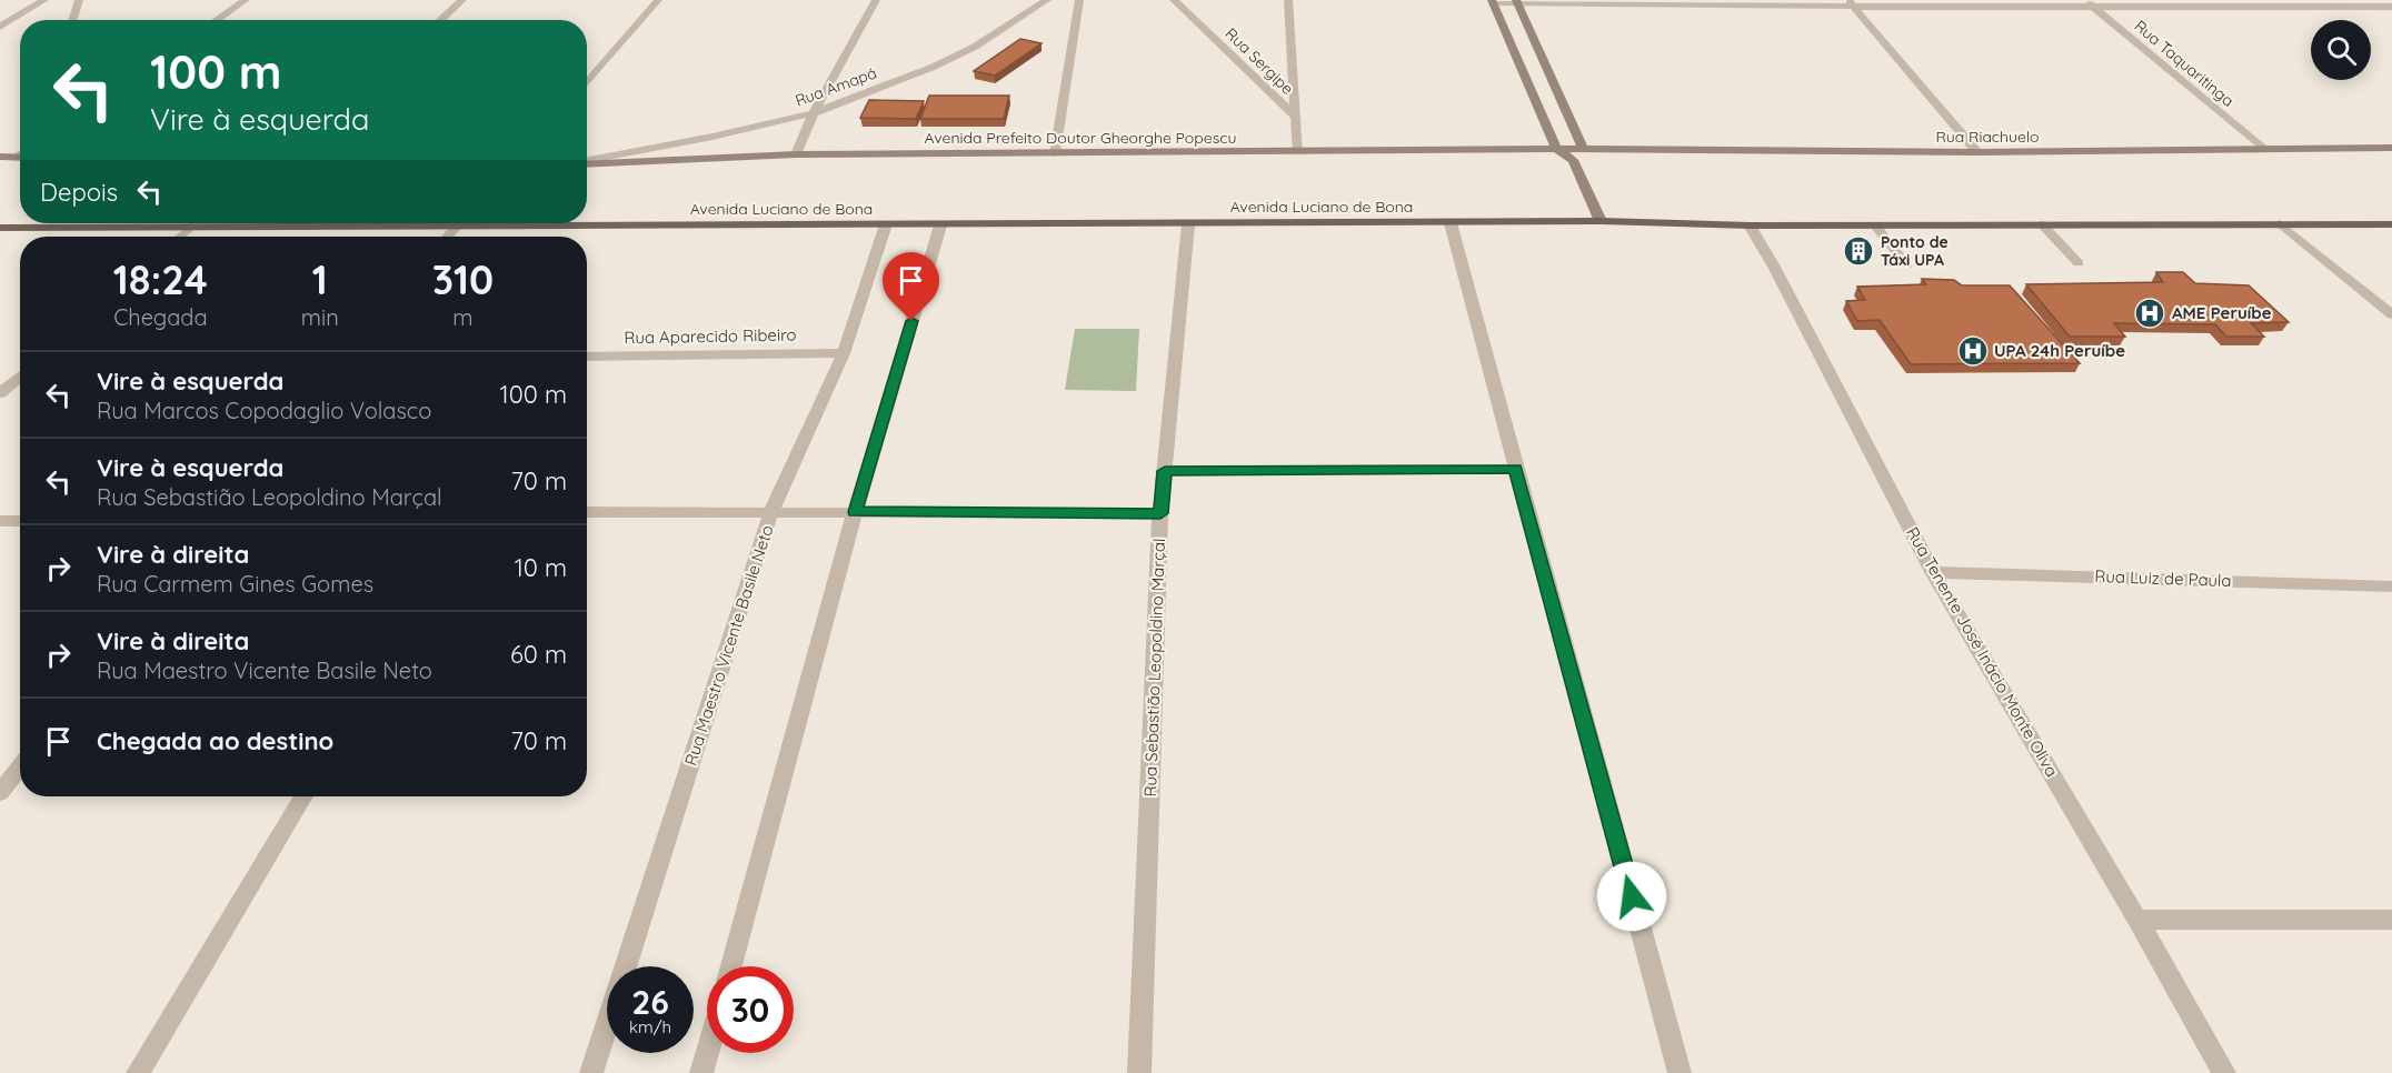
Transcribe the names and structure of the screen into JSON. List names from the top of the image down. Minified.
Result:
{"streets":{"main road":["Rua Riachuelo","Avenida Prefeito Doutor Gheorghe Popescu","Avenida Luciano de Bona"],"street":["Rua Sergipe","Rua Taquaritinga","Rua Amapá","Rua Aparecido Ribeiro","Rua Luiz de Paula","Rua Maestro Vicente Basile Neto","Rua Tenente José Inácio Monte Oliva","Rua Sebastião Leopoldino Marçal"]},"crossings":[["Rua Taquaritinga","Rua Riachuelo"],["Rua Riachuelo","Avenida Prefeito Doutor Gheorghe Popescu"],["Avenida Luciano de Bona","Rua Maestro Vicente Basile Neto"],["Avenida Luciano de Bona","Rua Tenente José Inácio Monte Oliva"],["Avenida Luciano de Bona","Rua Sebastião Leopoldino Marçal"],["Rua Aparecido Ribeiro","Rua Maestro Vicente Basile Neto"],["Rua Luiz de Paula","Rua Tenente José Inácio Monte Oliva"]],"places":{"building":["Ponto de Táxi UPA"],"hospital":["AME Peruíbe","UPA 24h Peruíbe"]},"page":{"turn":["100 m","Vire à esquerda"],"then":"Depois","eta":["18:24","Chegada","1","min","310","m"],"list":[{"name":"Vire à esquerda","note":"Rua Marcos Copodaglio Volasco","value":"100 m"},{"name":"Vire à esquerda","note":"Rua Sebastião Leopoldino Marçal","value":"70 m"},{"name":"Vire à direita","note":"Rua Carmem Gines Gomes","value":"10 m"},{"name":"Vire à direita","note":"Rua Maestro Vicente Basile Neto","value":"60 m"},{"name":"Chegada ao destino","value":"70 m"}],"speed":"26 km/h","limit":"30"}}
